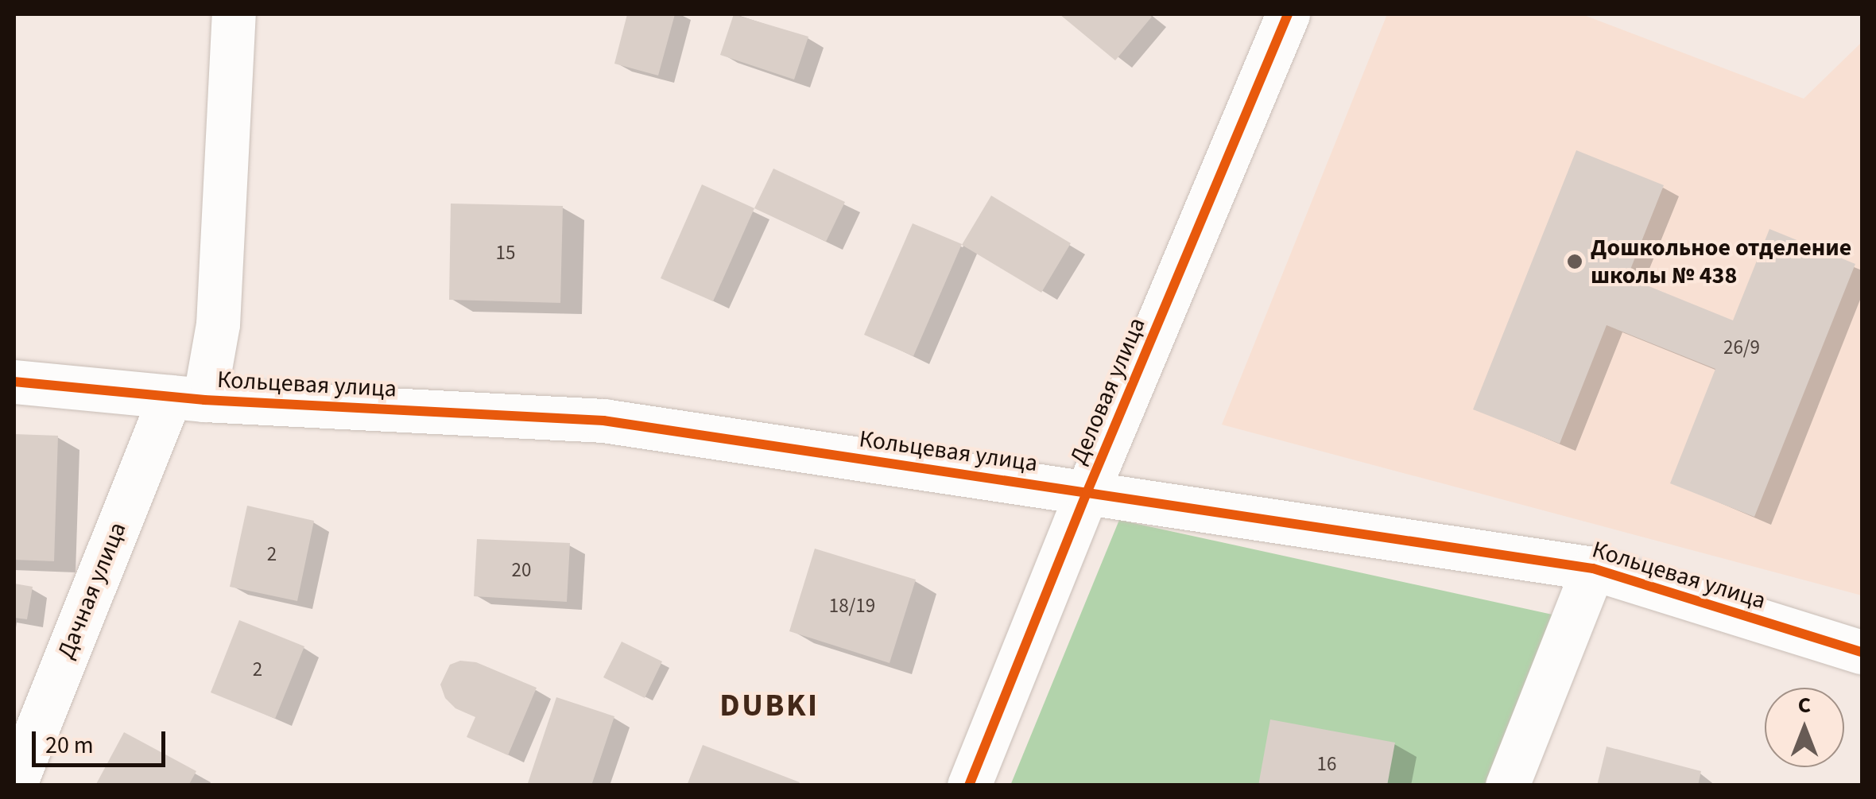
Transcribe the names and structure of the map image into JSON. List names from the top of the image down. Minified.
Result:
{"streets":{"street":["Кольцевая улица","Деловая улица","Дачная улица"]},"crossings":[["Кольцевая улица","Деловая улица"],["Кольцевая улица","Дачная улица"]],"districts":["DUBKI"],"places":["Дошкольное отделение школы № 438"],"house_numbers":["15","26/9","2","20","18/19","2","16"],"scale_bar":"20 m","north":"top"}
